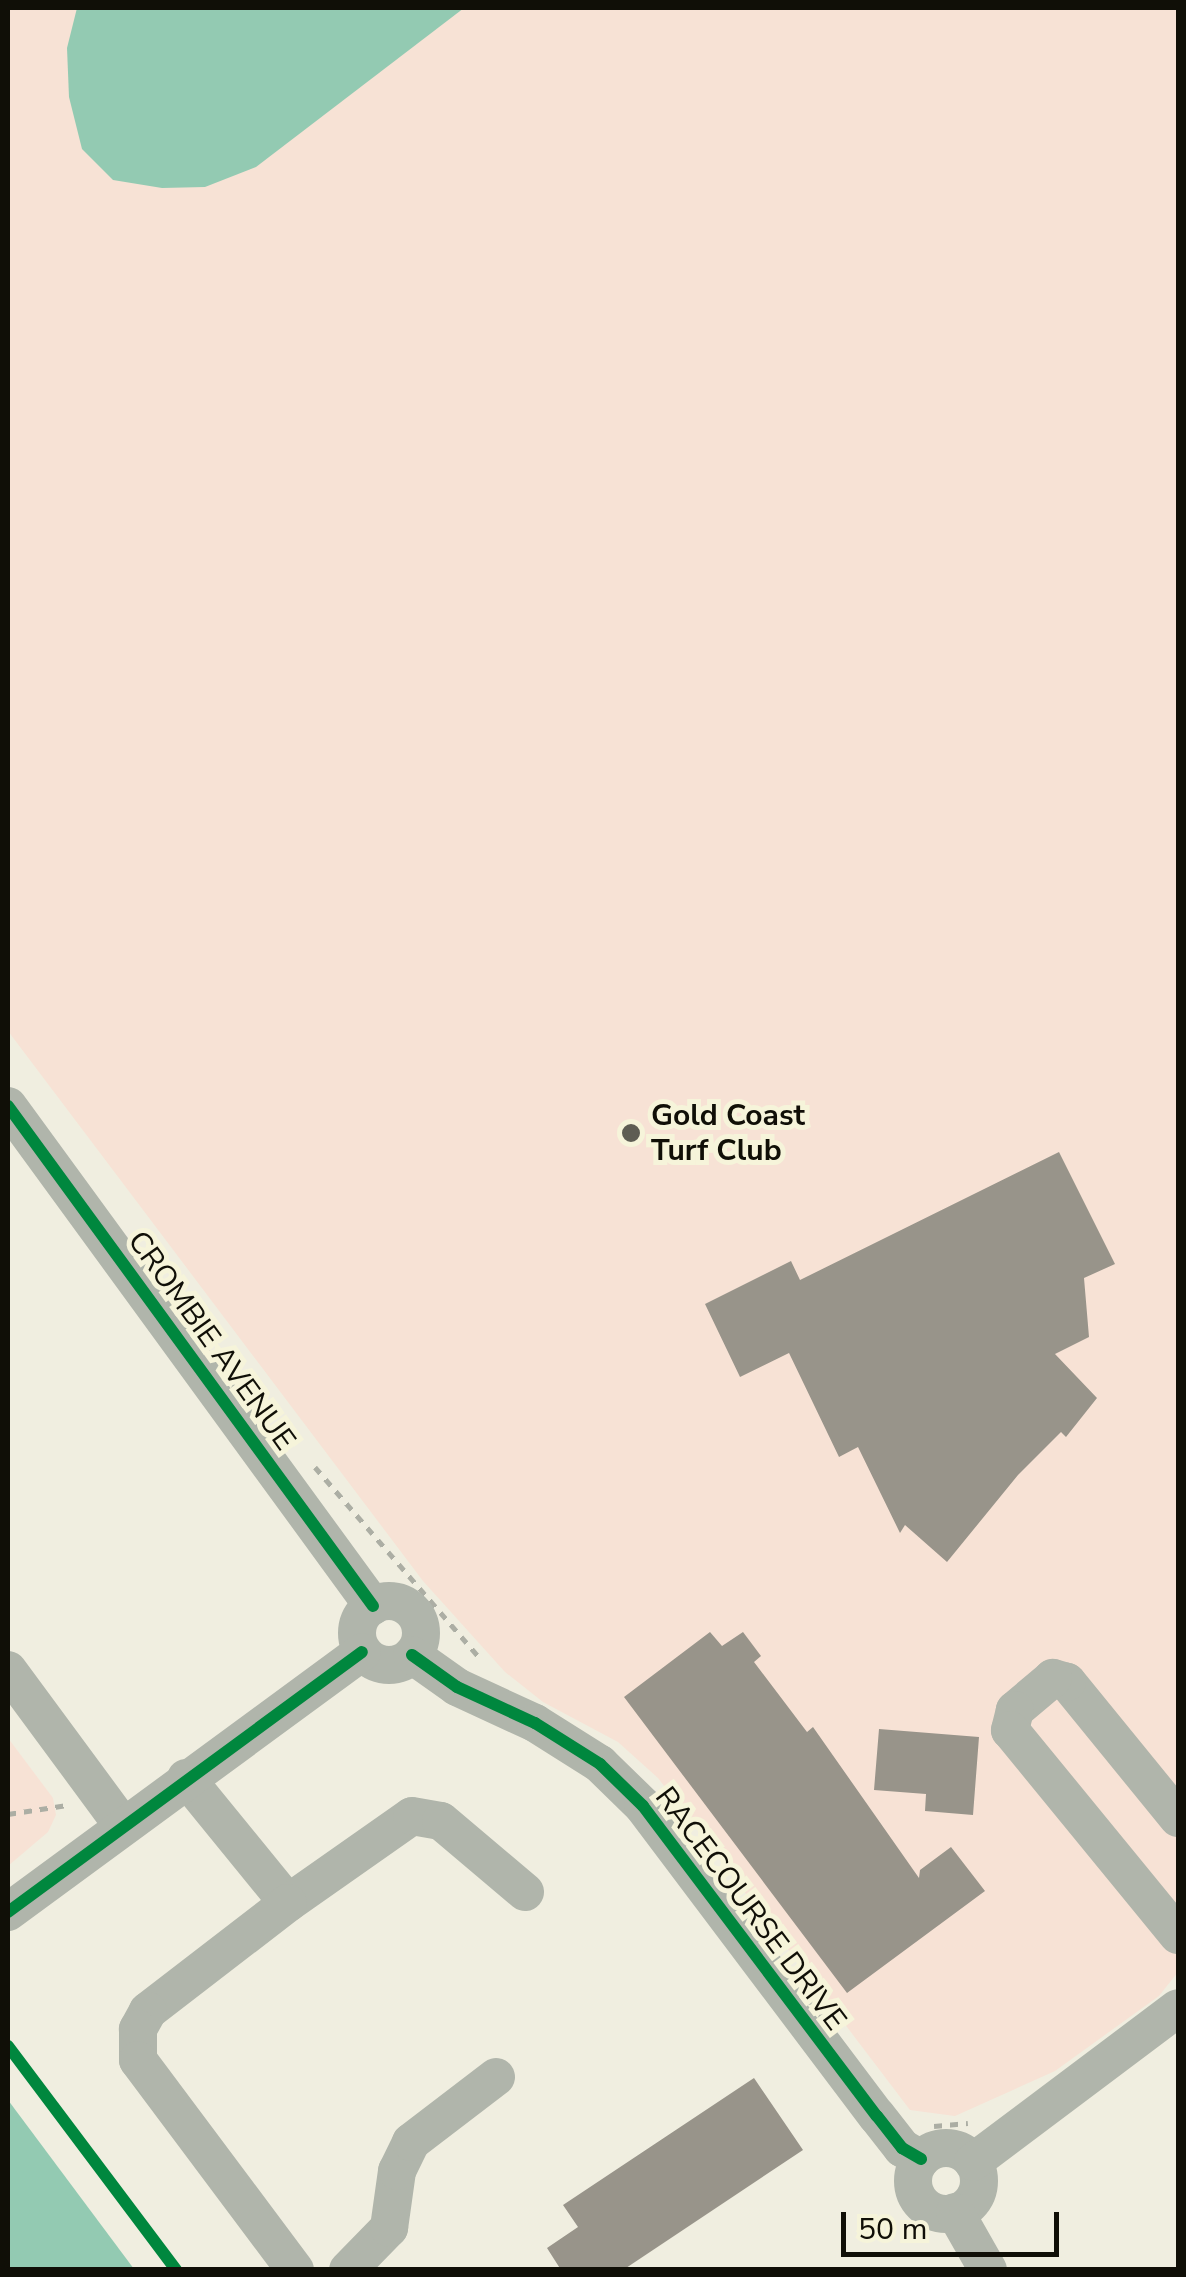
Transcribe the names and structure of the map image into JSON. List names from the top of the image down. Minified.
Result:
{"streets":{"street":["CROMBIE AVENUE","RACECOURSE DRIVE"]},"crossings":[["CROMBIE AVENUE","RACECOURSE DRIVE"]],"places":["Gold Coast Turf Club"],"scale_bar":"50 m"}
